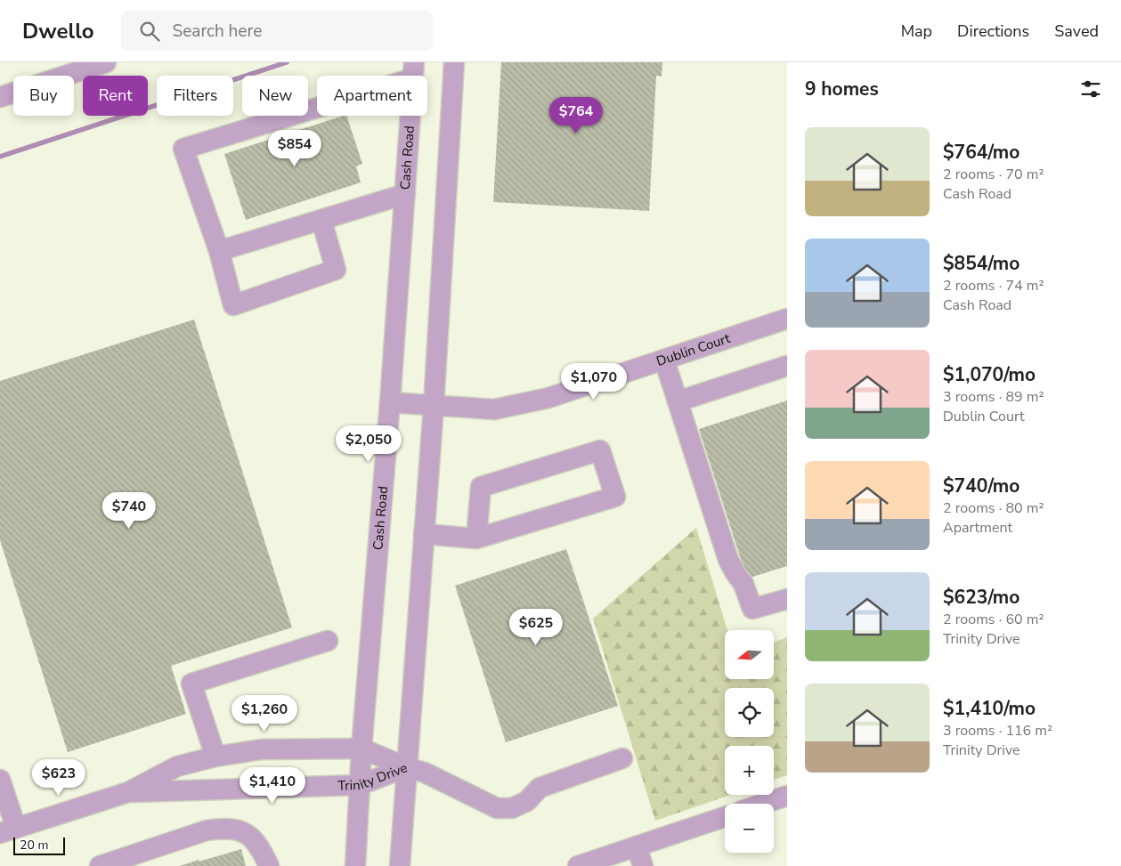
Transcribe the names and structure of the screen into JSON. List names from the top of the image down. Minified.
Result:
{"streets":{"street":["Cash Road","Dublin Court","Trinity Drive"]},"crossings":[["Cash Road","Dublin Court"],["Cash Road","Trinity Drive"]],"scale_bar":"20 m","north":"left","page":{"header":"Dwello","search":"Search here","nav":["Map","Directions","Saved"],"heading":"9 homes","chip":["Buy","Rent","Filters","New","Apartment"],"price":["$764","$854","$1,070","$2,050","$740","$625","$1,260","$623","$1,410"],"list":[{"name":"$764/mo","note":"2 rooms · 70 m² · Cash Road"},{"name":"$854/mo","note":"2 rooms · 74 m² · Cash Road"},{"name":"$1,070/mo","note":"3 rooms · 89 m² · Dublin Court"},{"name":"$740/mo","note":"2 rooms · 80 m² · Apartment"},{"name":"$623/mo","note":"2 rooms · 60 m² · Trinity Drive"},{"name":"$1,410/mo","note":"3 rooms · 116 m² · Trinity Drive"}],"map_buttons":["+","−"],"scale":"20 m"}}
